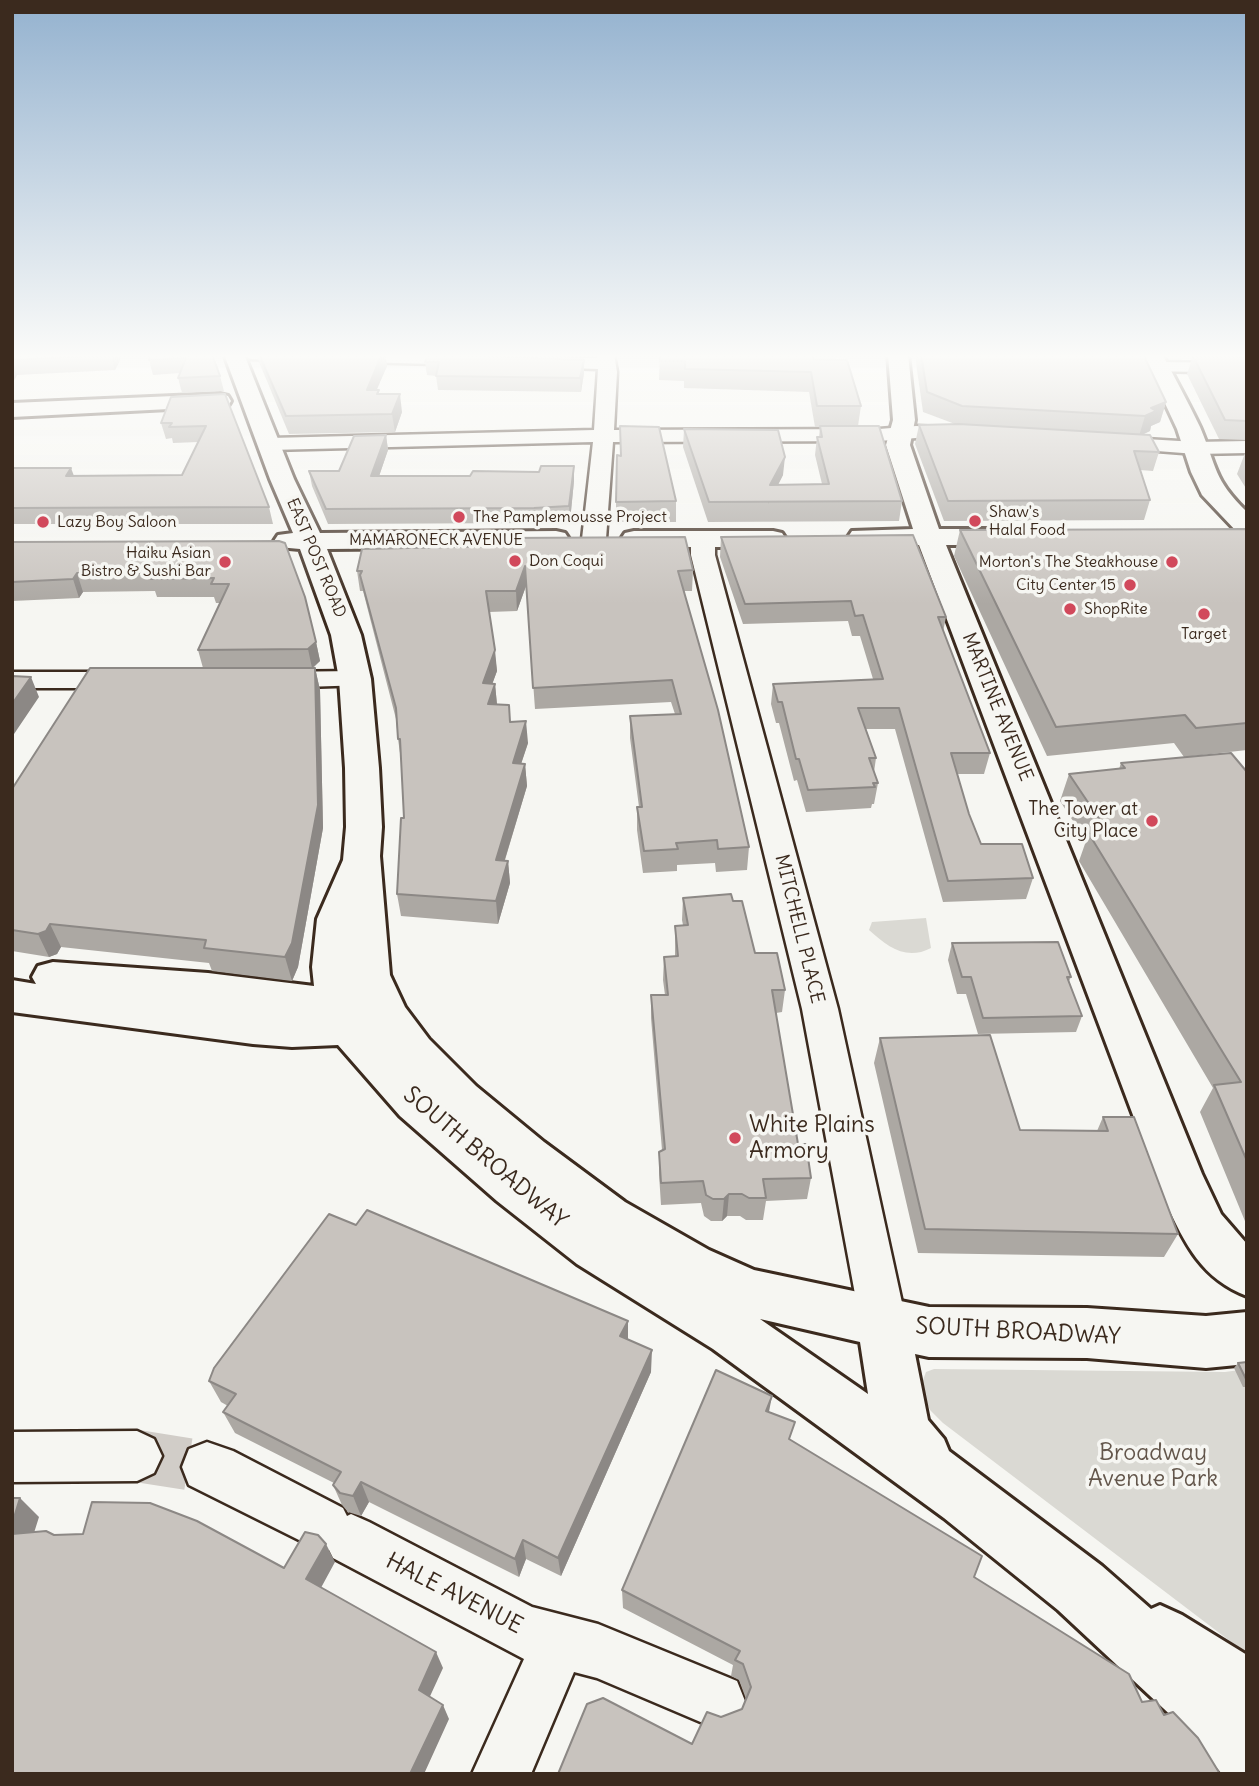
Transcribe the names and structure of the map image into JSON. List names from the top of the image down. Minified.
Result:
{"streets":{"main road":["MAMARONECK AVENUE","EAST POST ROAD","MARTINE AVENUE","SOUTH BROADWAY"],"street":["MITCHELL PLACE","HALE AVENUE"]},"crossings":[["MAMARONECK AVENUE","EAST POST ROAD"],["MAMARONECK AVENUE","MITCHELL PLACE"],["EAST POST ROAD","SOUTH BROADWAY"],["MITCHELL PLACE","SOUTH BROADWAY"]],"parks":["Broadway Avenue Park"],"places":["The Pamplemousse Project","Shaw's Halal Food","Lazy Boy Saloon","Don Coqui","Haiku Asian Bistro & Sushi Bar","Morton's The Steakhouse","City Center 15","ShopRite","Target","The Tower at City Place","White Plains Armory"]}
